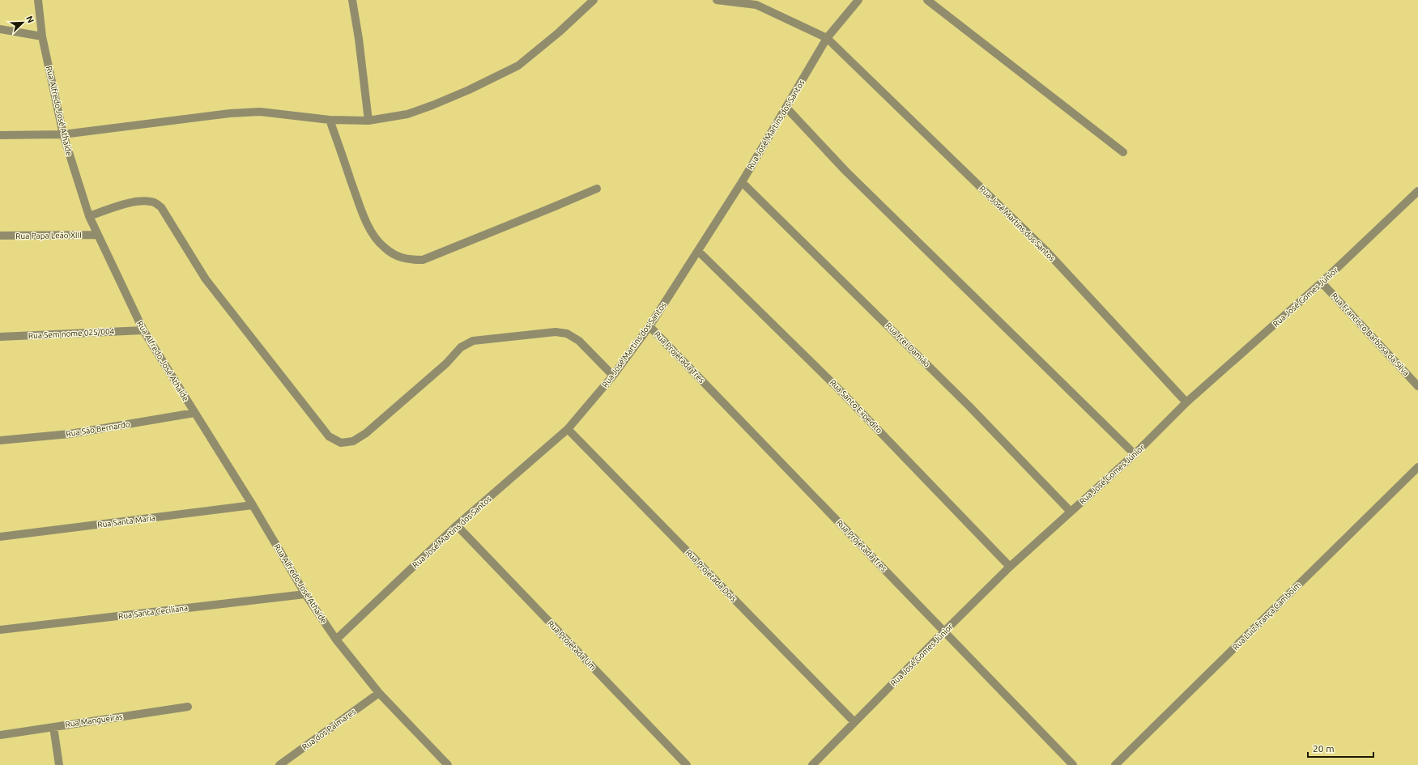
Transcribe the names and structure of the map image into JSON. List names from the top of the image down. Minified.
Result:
{"streets":{"street":["Rua Alfredo José Athaíde","Rua José Martins dos Santos","Rua Papa Leão XIII","Rua José Gomes Júnior","Rua Sem nome 025/004","Rua Francisco Barbosa da Silva","Rua Frei Damião","Rua Projetada Tres","Rua Santo Expedito","Rua São Bernardo","Rua Santa Maria","Rua Projetada Dois","Rua Santa Ceciliana","Rua Luiz França Camboim","Rua Projetada Um","Rua Mangueiras","Rua dos Palmares"]},"crossings":[["Rua Alfredo José Athaíde","Rua José Martins dos Santos"],["Rua Alfredo José Athaíde","Rua Papa Leão XIII"],["Rua Alfredo José Athaíde","Rua Sem nome 025/004"],["Rua Alfredo José Athaíde","Rua São Bernardo"],["Rua Alfredo José Athaíde","Rua Santa Maria"],["Rua Alfredo José Athaíde","Rua Santa Ceciliana"],["Rua Alfredo José Athaíde","Rua dos Palmares"],["Rua José Martins dos Santos","Rua José Gomes Júnior"],["Rua José Martins dos Santos","Rua Frei Damião"],["Rua José Martins dos Santos","Rua Projetada Tres"],["Rua José Martins dos Santos","Rua Santo Expedito"],["Rua José Martins dos Santos","Rua Projetada Dois"],["Rua José Martins dos Santos","Rua Projetada Um"],["Rua José Gomes Júnior","Rua Francisco Barbosa da Silva"],["Rua José Gomes Júnior","Rua Frei Damião"],["Rua José Gomes Júnior","Rua Projetada Tres"],["Rua José Gomes Júnior","Rua Santo Expedito"],["Rua José Gomes Júnior","Rua Projetada Dois"]],"scale_bar":"20 m","north":"top right"}
